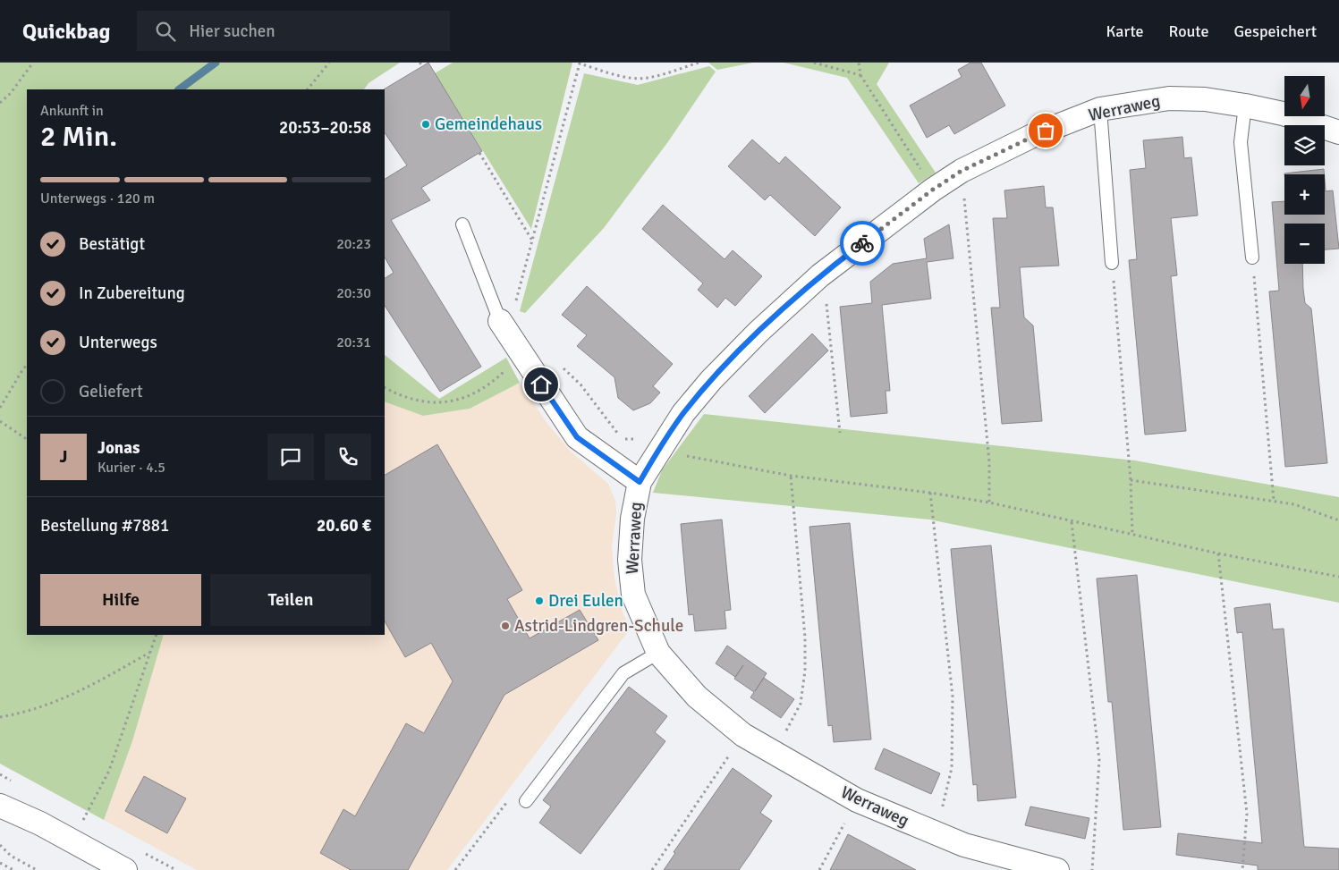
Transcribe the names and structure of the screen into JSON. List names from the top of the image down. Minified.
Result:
{"streets":{"street":["Werraweg"]},"places":["Gemeindehaus","Drei Eulen","Astrid-Lindgren-Schule"],"north":"bottom","page":{"header":"Quickbag","search":"Hier suchen","nav":["Karte","Route","Gespeichert"],"map_buttons":["+","−"],"heading":["2 Min.","Ankunft in","20:53–20:58"],"panel":["Jonas","Kurier · 4.5","Bestellung #7881","20.60 €"],"bar":"Unterwegs · 120 m","list":[["Bestätigt","20:23"],["In Zubereitung","20:30"],["Unterwegs","20:31"],"Geliefert"],"round":"J","buttons":["Hilfe","Teilen"]}}
